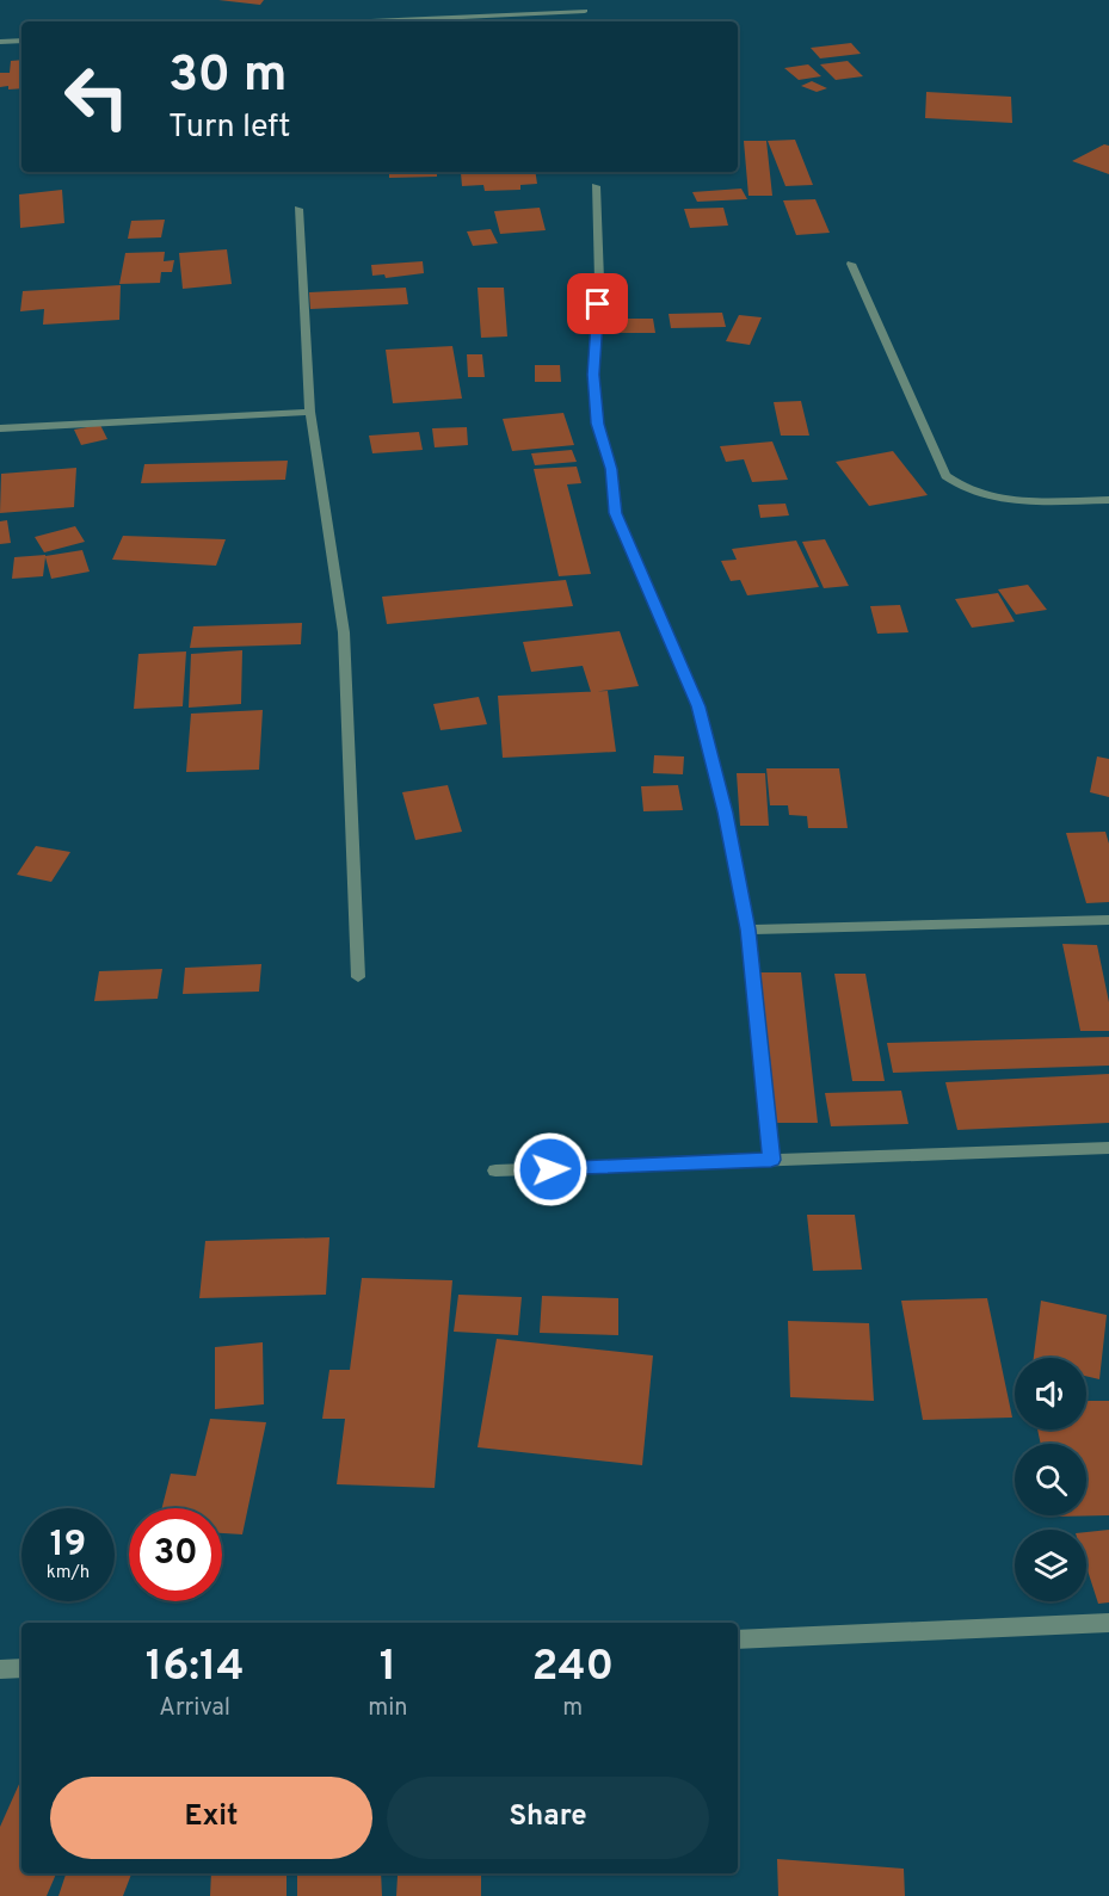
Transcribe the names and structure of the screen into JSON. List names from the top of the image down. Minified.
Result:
{"page":{"turn":["30 m","Turn left"],"speed":"19 km/h","limit":"30","eta":["16:14","Arrival","1","min","240","m"],"buttons":["Exit","Share"]}}
